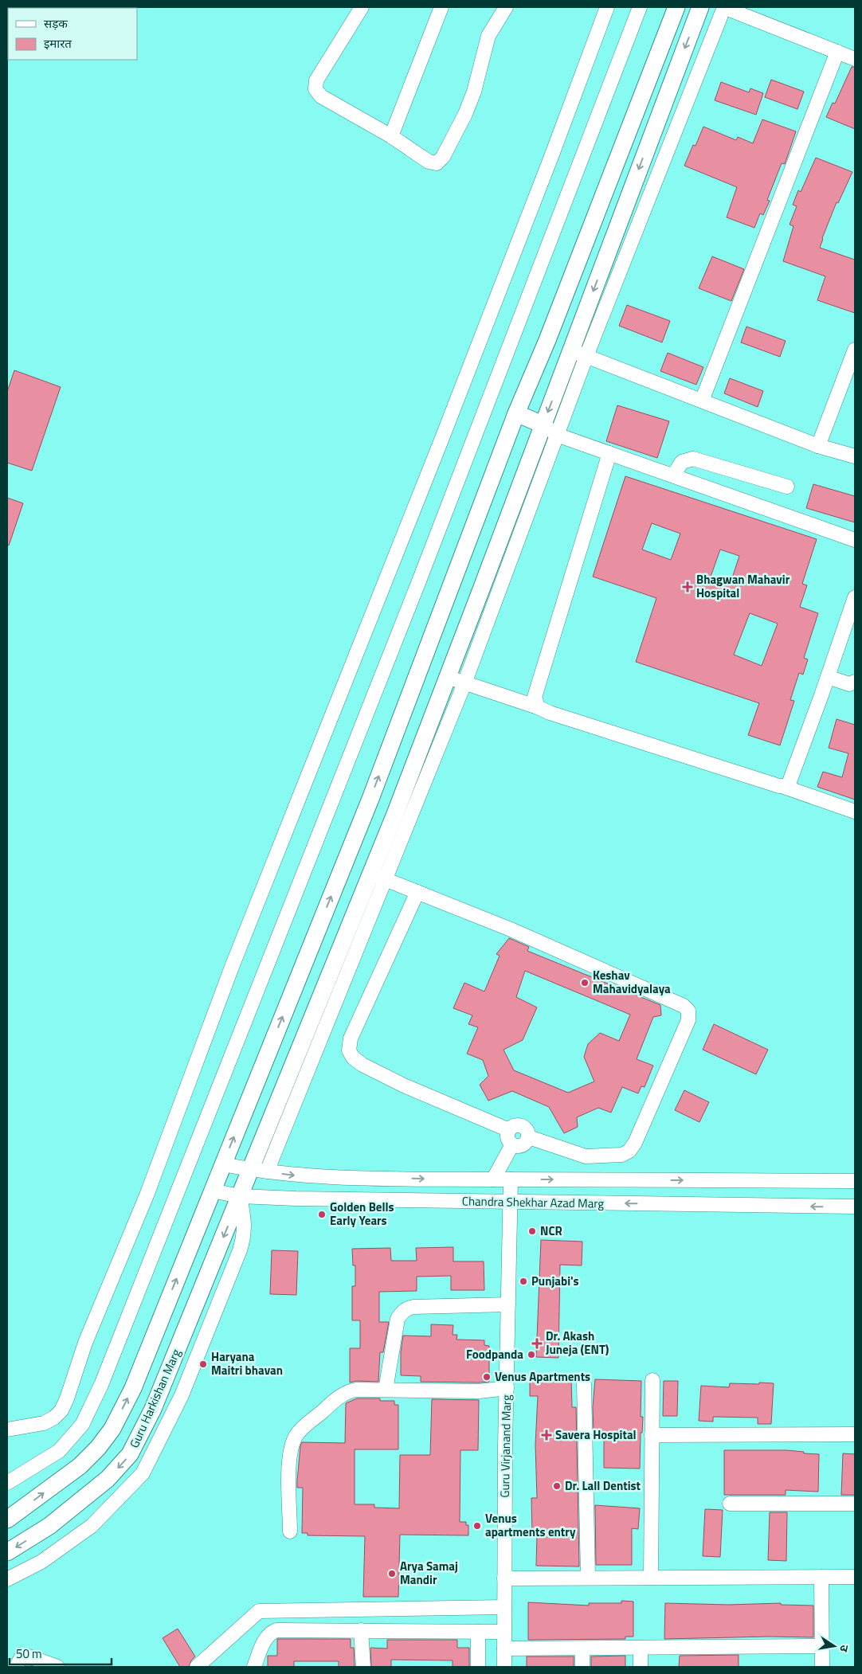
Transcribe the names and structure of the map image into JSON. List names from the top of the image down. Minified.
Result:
{"streets":{"main road":["Guru Harkishan Marg"],"street":["Chandra Shekhar Azad Marg","Guru Virjanand Marg"]},"crossings":[["Chandra Shekhar Azad Marg","Guru Harkishan Marg"],["Chandra Shekhar Azad Marg","Guru Virjanand Marg"]],"places":{"health":["Bhagwan Mahavir Hospital","Dr. Akash Juneja (ENT)","Savera Hospital"],"other":["Keshav Mahavidyalaya","Golden Bells Early Years","NCR","Punjabi's","Foodpanda","Haryana Maitri bhavan","Venus Apartments","Dr. Lall Dentist","Venus apartments entry","Arya Samaj Mandir"]},"legend":["सड़क","इमारत"],"scale_bar":"50 m","north":"right"}
